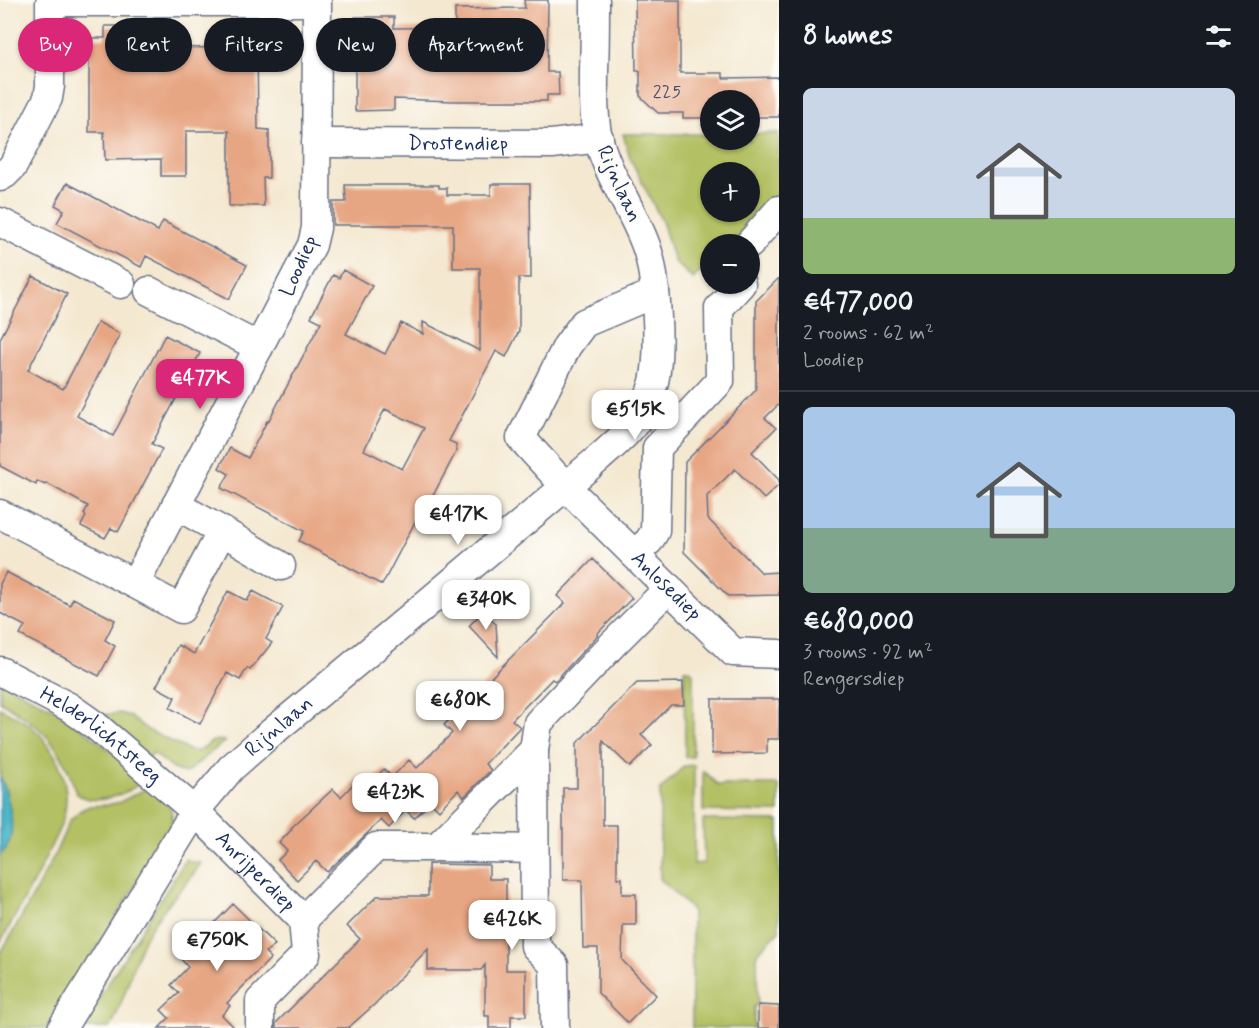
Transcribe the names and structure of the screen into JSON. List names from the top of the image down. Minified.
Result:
{"streets":{"street":["Drostendiep","Rijnlaan","Loodiep","Anlosediep","Helderlichtsteeg","Anrijperdiep"]},"crossings":[["Drostendiep","Rijnlaan"],["Drostendiep","Loodiep"],["Rijnlaan","Anlosediep"],["Rijnlaan","Helderlichtsteeg"],["Rijnlaan","Anrijperdiep"],["Helderlichtsteeg","Anrijperdiep"]],"house_numbers":["225"],"page":{"heading":"8 homes","chip":["Buy","Rent","Filters","New","Apartment"],"list":[{"name":"€477,000","note":"2 rooms · 62 m² · Loodiep"},{"name":"€680,000","note":"3 rooms · 92 m² · Rengersdiep"}],"map_buttons":["+","−"],"price":["€477K","€515K","€417K","€340K","€680K","€423K","€426K","€750K"]}}
